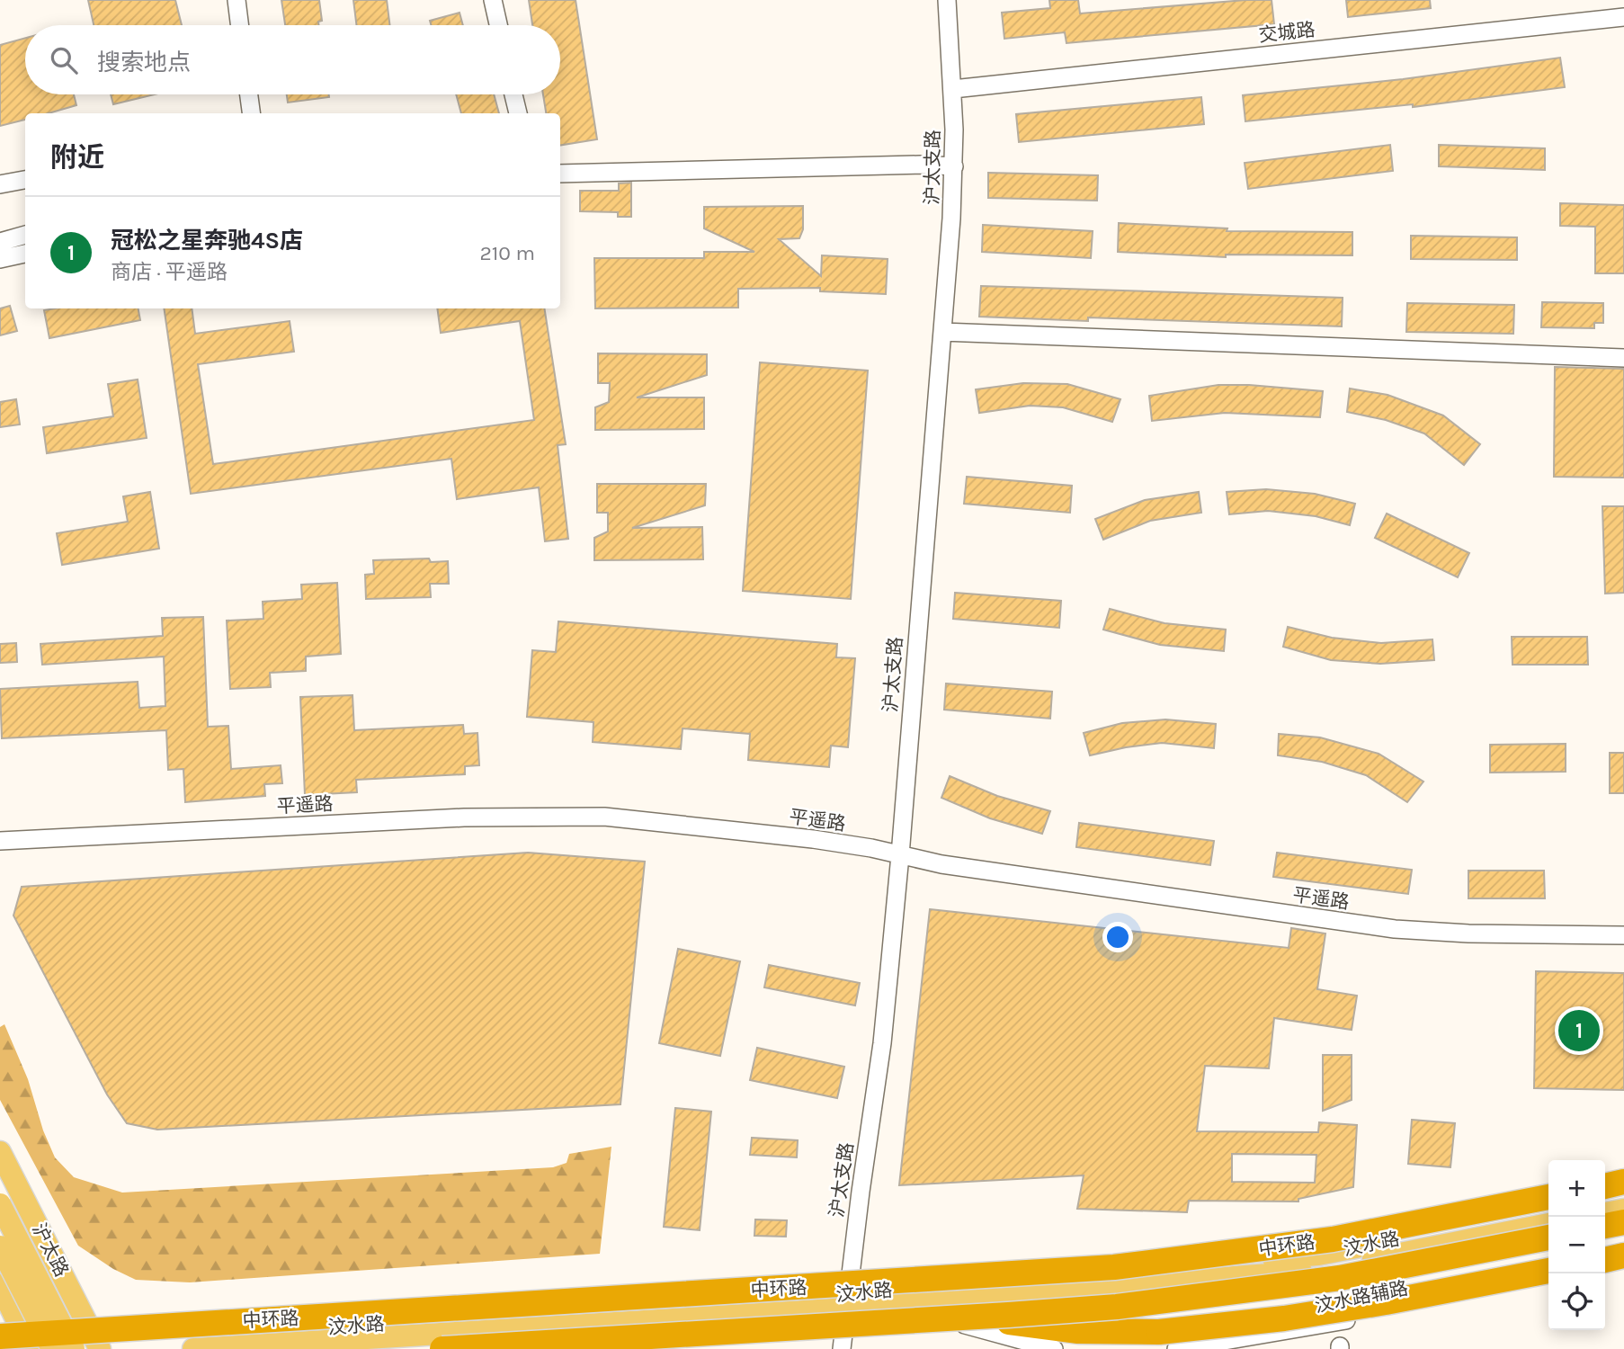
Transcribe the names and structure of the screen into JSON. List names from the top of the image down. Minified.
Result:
{"streets":{"highway":["中环路"],"main road":["汶水路","沪太路"],"street":["交城路","沪太支路","平遥路","汶水路辅路"]},"crossings":[["交城路","沪太支路"],["沪太支路","平遥路"],["沪太支路","汶水路"],["汶水路","中环路"],["汶水路","沪太路"]],"page":{"search":"搜索地点","heading":"附近","list":[{"mark":"1","name":"冠松之星奔驰4S店","note":"商店 · 平遥路","value":"210 m"}],"pins":"1","map_buttons":["+","−"]}}
